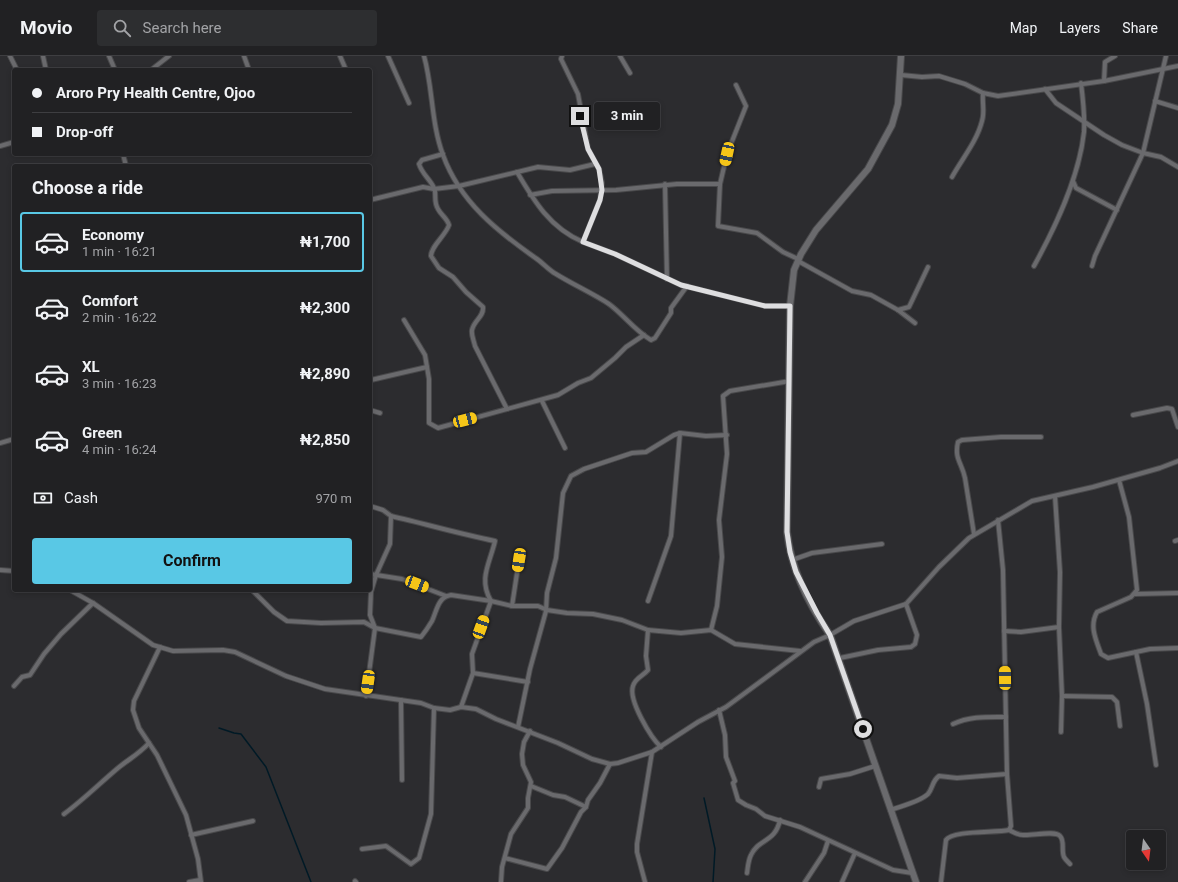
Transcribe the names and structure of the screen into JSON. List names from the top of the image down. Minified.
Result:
{"north":"bottom","page":{"header":"Movio","search":"Search here","nav":["Map","Layers","Share"],"banner":["Aroro Pry Health Centre, Ojoo","Drop-off"],"bubble":"3 min","heading":"Choose a ride","list":[{"name":"Economy","note":"1 min · 16:21","value":"₦1,700"},{"name":"Comfort","note":"2 min · 16:22","value":"₦2,300"},{"name":"XL","note":"3 min · 16:23","value":"₦2,890"},{"name":"Green","note":"4 min · 16:24","value":"₦2,850"}],"pay":["Cash","970 m"],"buttons":"Confirm"}}
